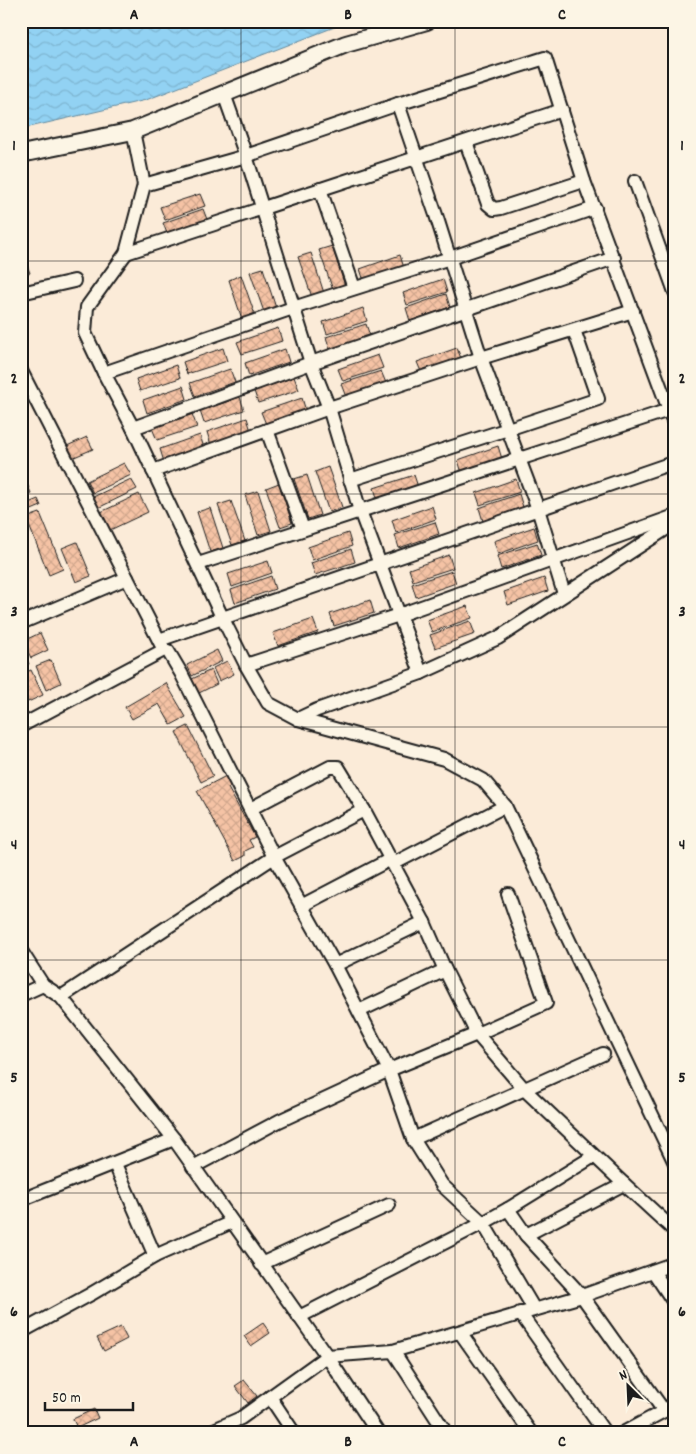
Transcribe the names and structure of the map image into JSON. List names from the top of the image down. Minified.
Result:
{"scale_bar":"50 m","north":"top left","grid":{"columns":["A","B","C"],"rows":["1","2","3","4","5","6"]}}
